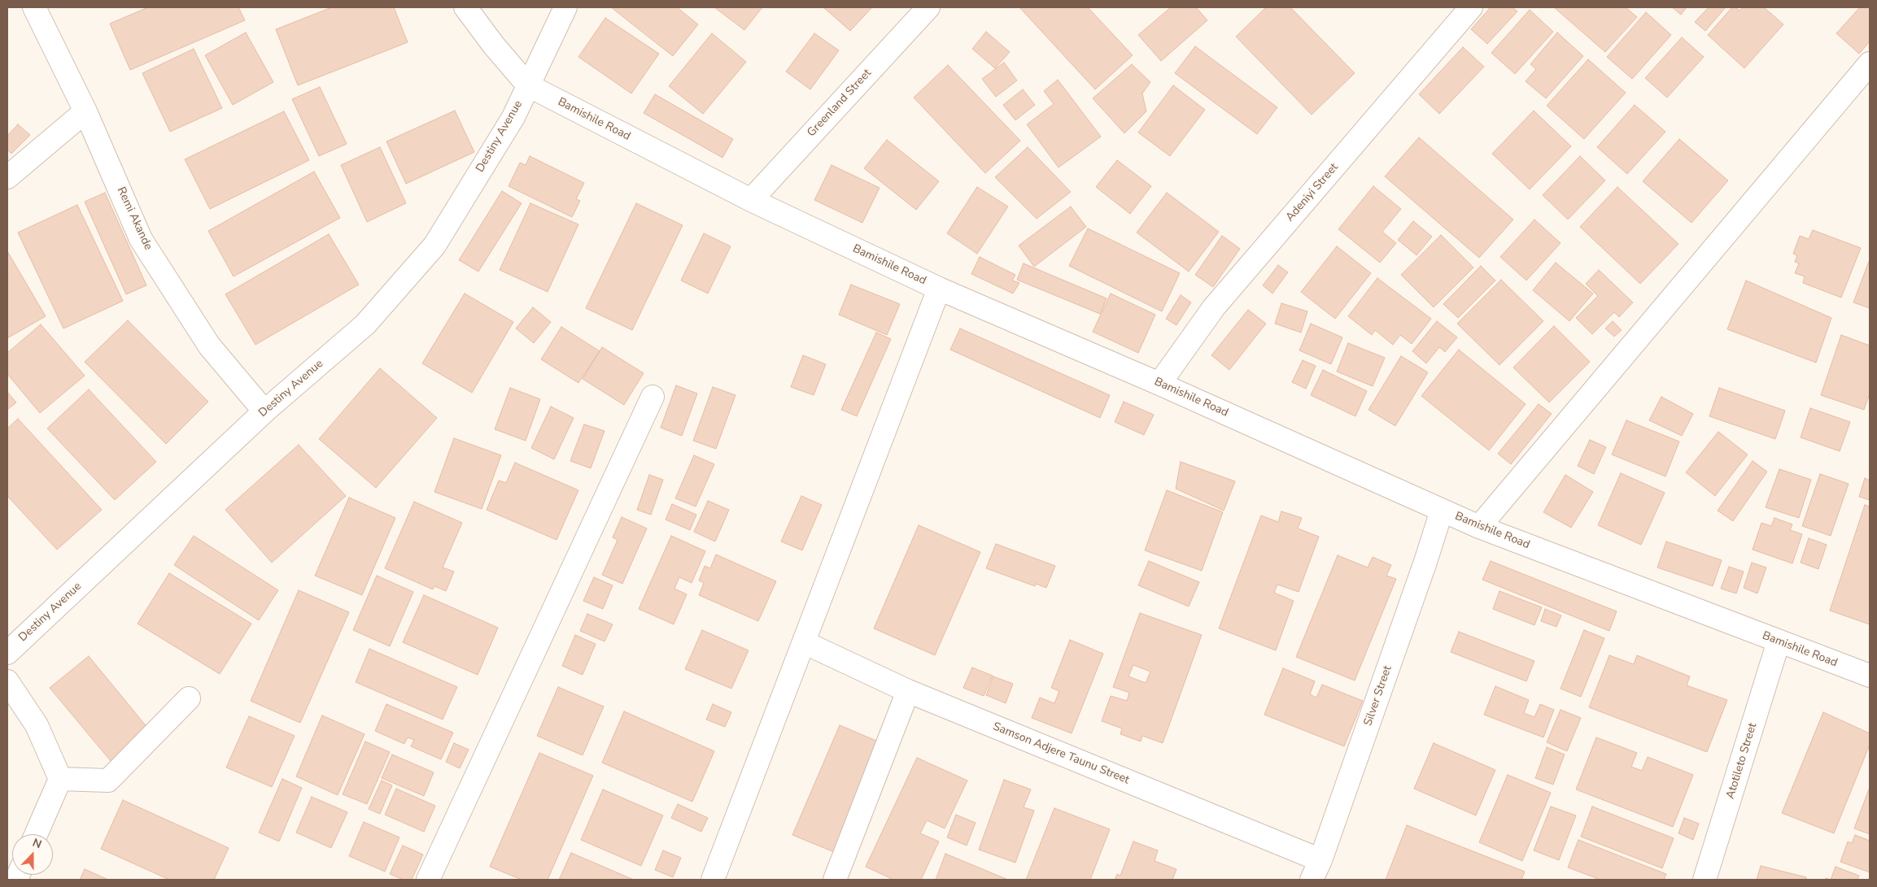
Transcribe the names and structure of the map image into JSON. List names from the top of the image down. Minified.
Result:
{"streets":{"street":["Greenland Street","Bamishile Road","Destiny Avenue","Adeniyi Street","Remi Akande","Silver Street","Samson Adjere Taunu Street","Atotileto Street"]},"crossings":[["Greenland Street","Bamishile Road"],["Bamishile Road","Destiny Avenue"],["Bamishile Road","Adeniyi Street"],["Bamishile Road","Silver Street"],["Bamishile Road","Atotileto Street"],["Destiny Avenue","Remi Akande"],["Silver Street","Samson Adjere Taunu Street"]],"north":"top"}
